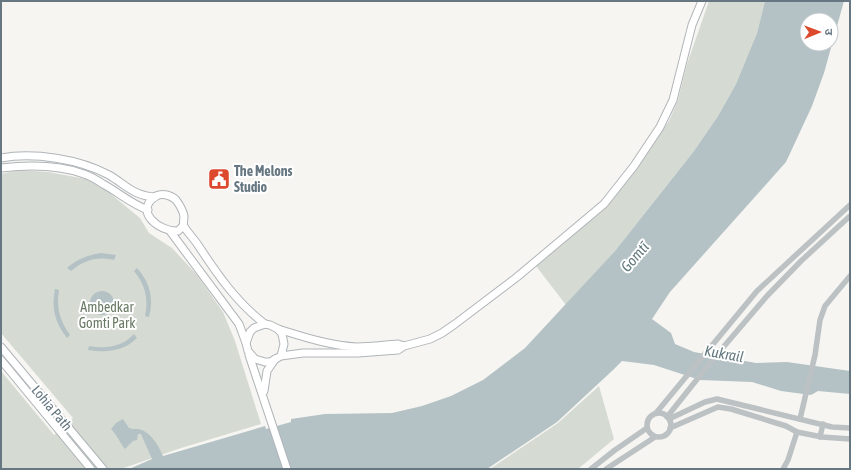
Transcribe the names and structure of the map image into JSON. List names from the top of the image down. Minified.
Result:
{"streets":{"main road":["Lohia Path"]},"water":["Gomtī","Kukrail"],"parks":["Ambedkar Gomti Park"],"places":{"public building":["The Melons Studio"]},"north":"right"}
